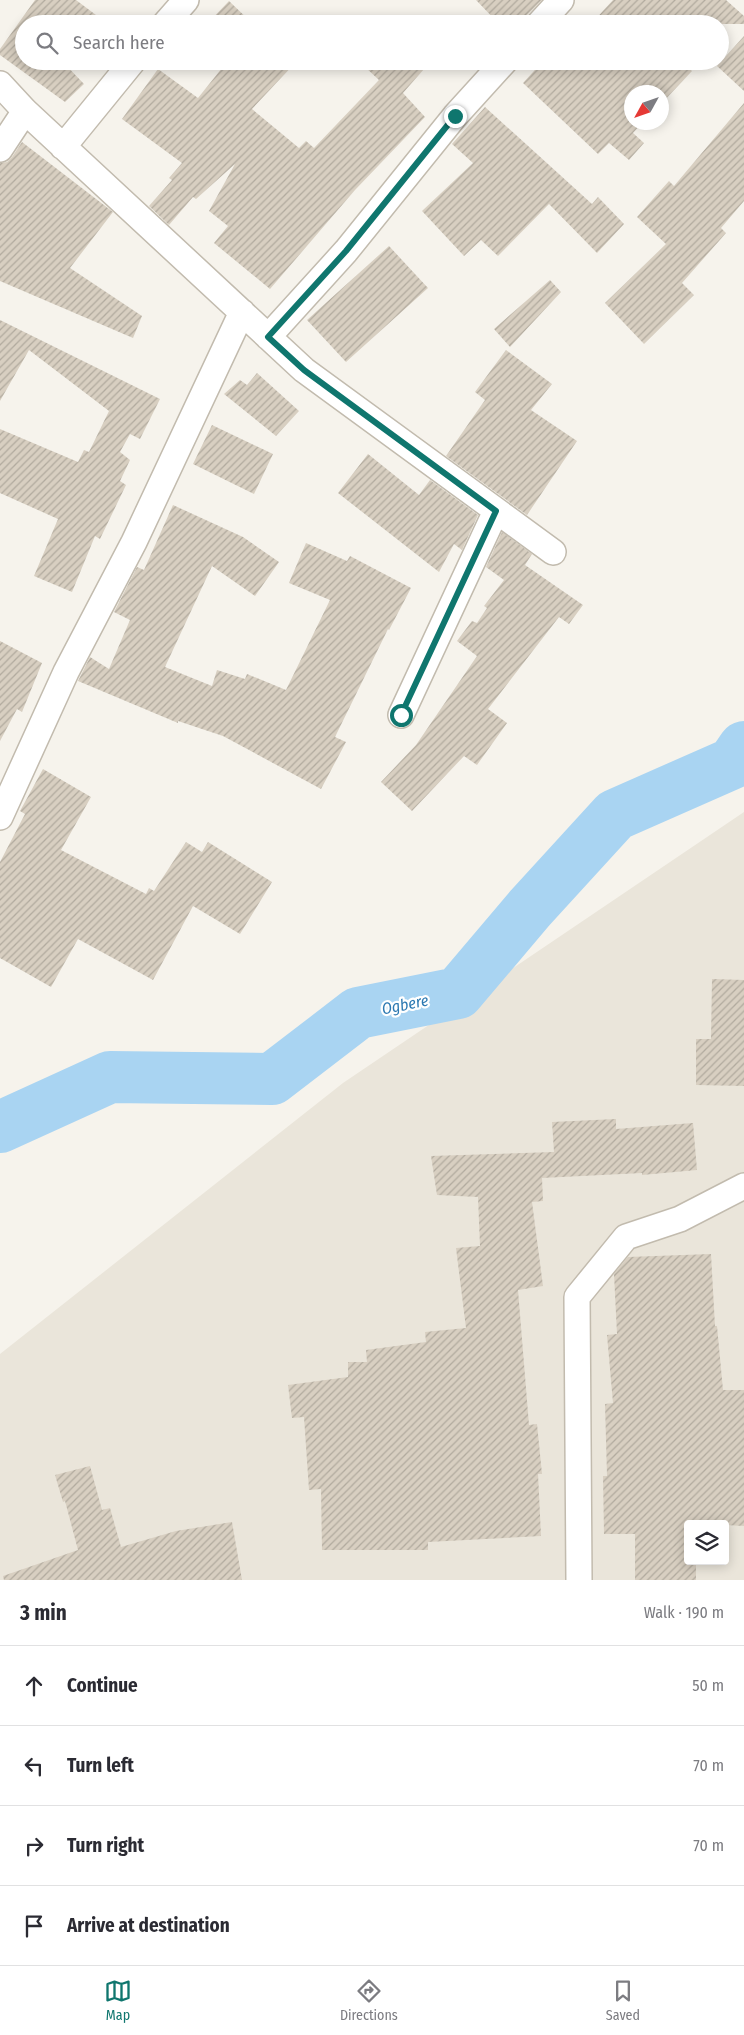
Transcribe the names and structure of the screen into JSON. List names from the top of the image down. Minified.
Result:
{"water":["Ogbere"],"north":"bottom left","page":{"search":"Search here","heading":["3 min","Walk · 190 m"],"list":[["Continue","50 m"],["Turn left","70 m"],["Turn right","70 m"],"Arrive at destination"],"nav":["Map","Directions","Saved"]}}
